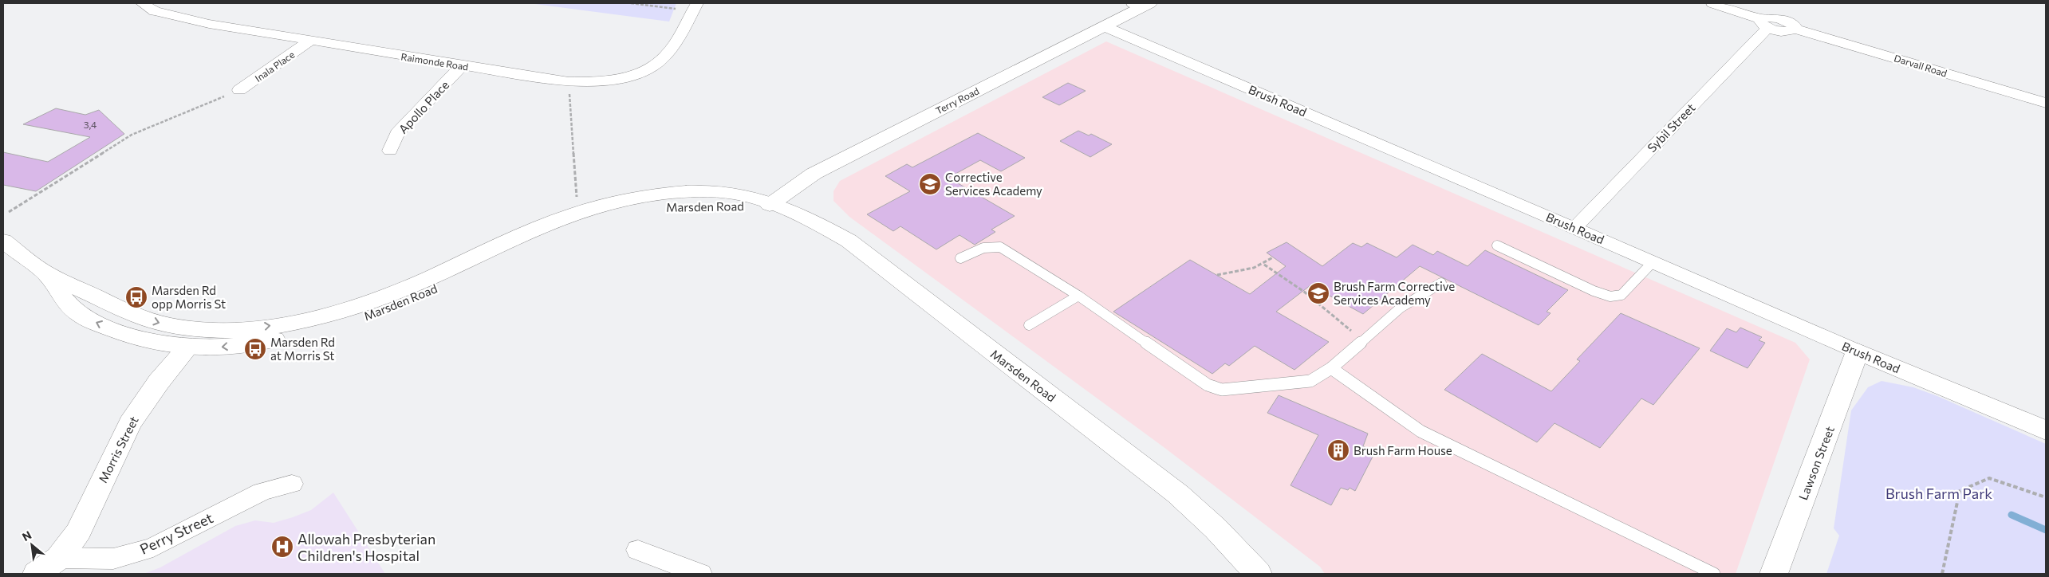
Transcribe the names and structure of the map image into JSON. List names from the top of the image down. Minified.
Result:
{"streets":{"main road":["Terry Road","Brush Road","Marsden Road","Morris Street","Lawson Street"],"street":["Raimonde Road","Darvall Road","Inala Place","Apollo Place","Sybil Street","Perry Street"]},"crossings":[["Raimonde Road","Inala Place"],["Raimonde Road","Apollo Place"],["Darvall Road","Sybil Street"],["Terry Road","Brush Road"],["Terry Road","Marsden Road"],["Brush Road","Sybil Street"],["Brush Road","Lawson Street"],["Marsden Road","Morris Street"],["Morris Street","Perry Street"]],"parks":["Brush Farm Park"],"places":{"school or university":["Corrective Services Academy","Brush Farm Corrective Services Academy"],"bus stop":["Marsden Rd opp Morris St","Marsden Rd at Morris St"],"building":["Brush Farm House"],"hospital":["Allowah Presbyterian Children's Hospital"]},"house_numbers":["3,4"],"north":"top left"}
